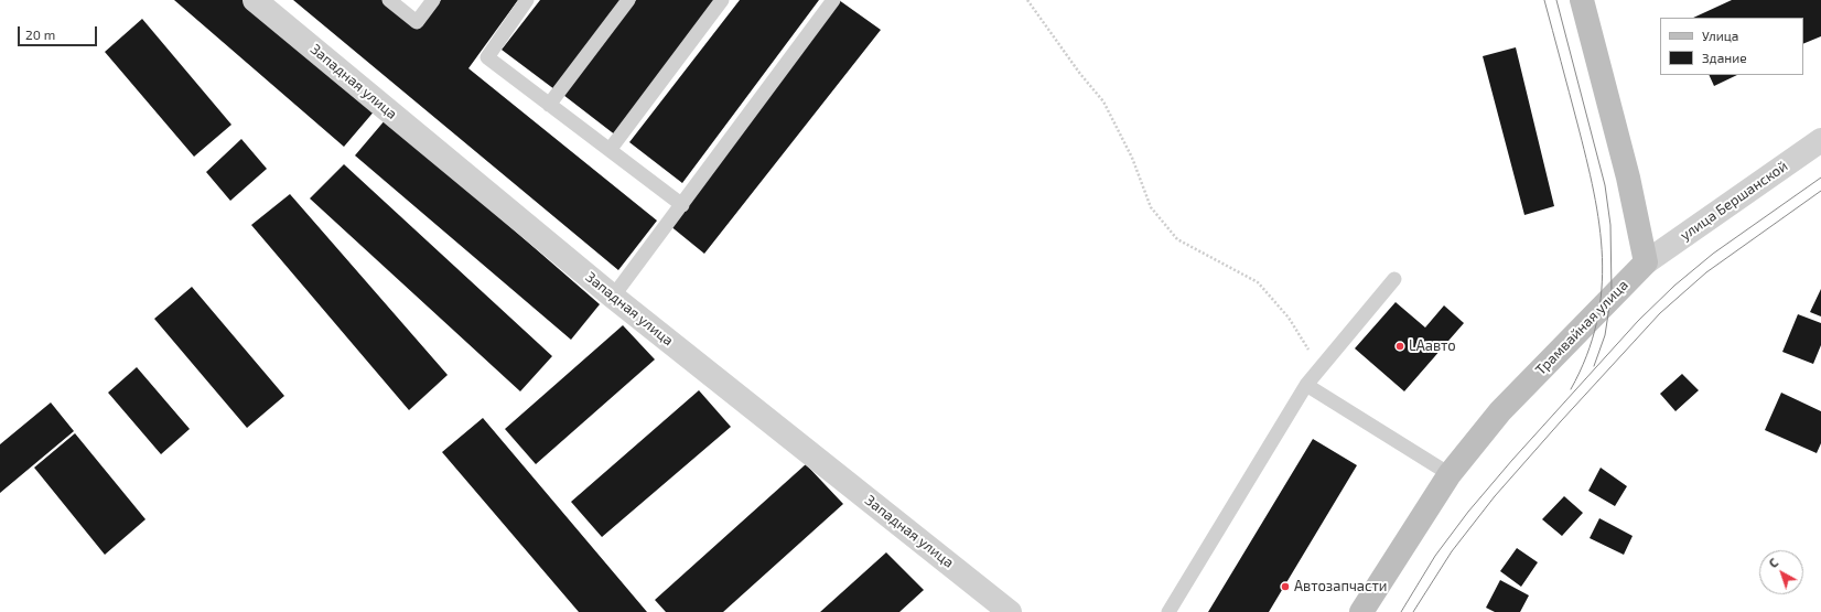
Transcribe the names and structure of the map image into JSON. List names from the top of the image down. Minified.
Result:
{"streets":{"street":["Западная улица","улица Бершанской","Трамвайная улица"]},"crossings":[["улица Бершанской","Трамвайная улица"]],"places":["LAавто","Автозапчасти"],"legend":["Улица","Здание"],"scale_bar":"20 m","north":"top left"}
